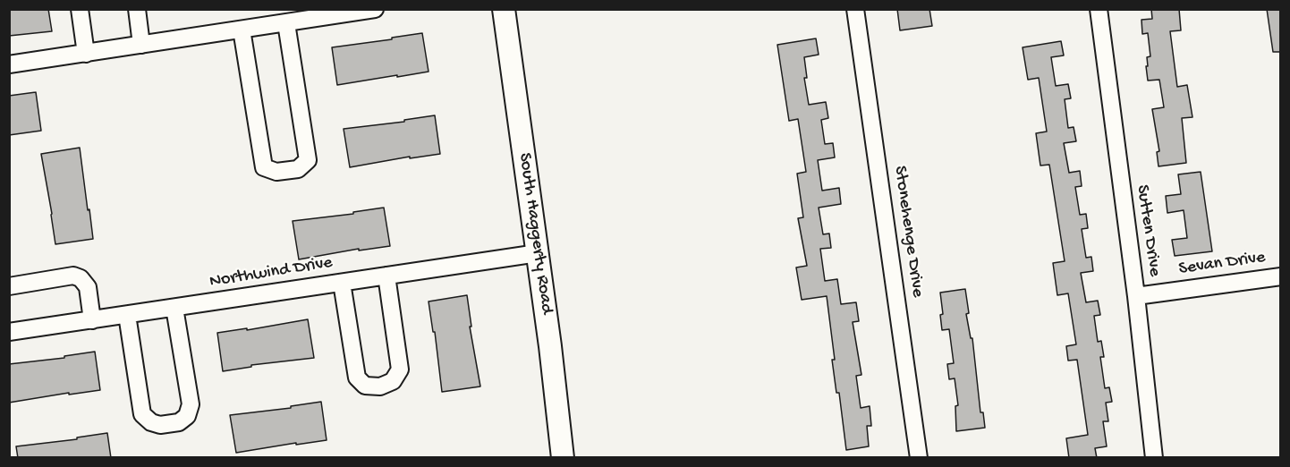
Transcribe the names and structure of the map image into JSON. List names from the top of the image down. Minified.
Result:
{"streets":{"main road":["South Haggerty Road"],"street":["Sutten Drive","Stonehenge Drive","Sevan Drive","Northwind Drive"]},"crossings":[["Sutten Drive","Sevan Drive"],["South Haggerty Road","Northwind Drive"]]}
